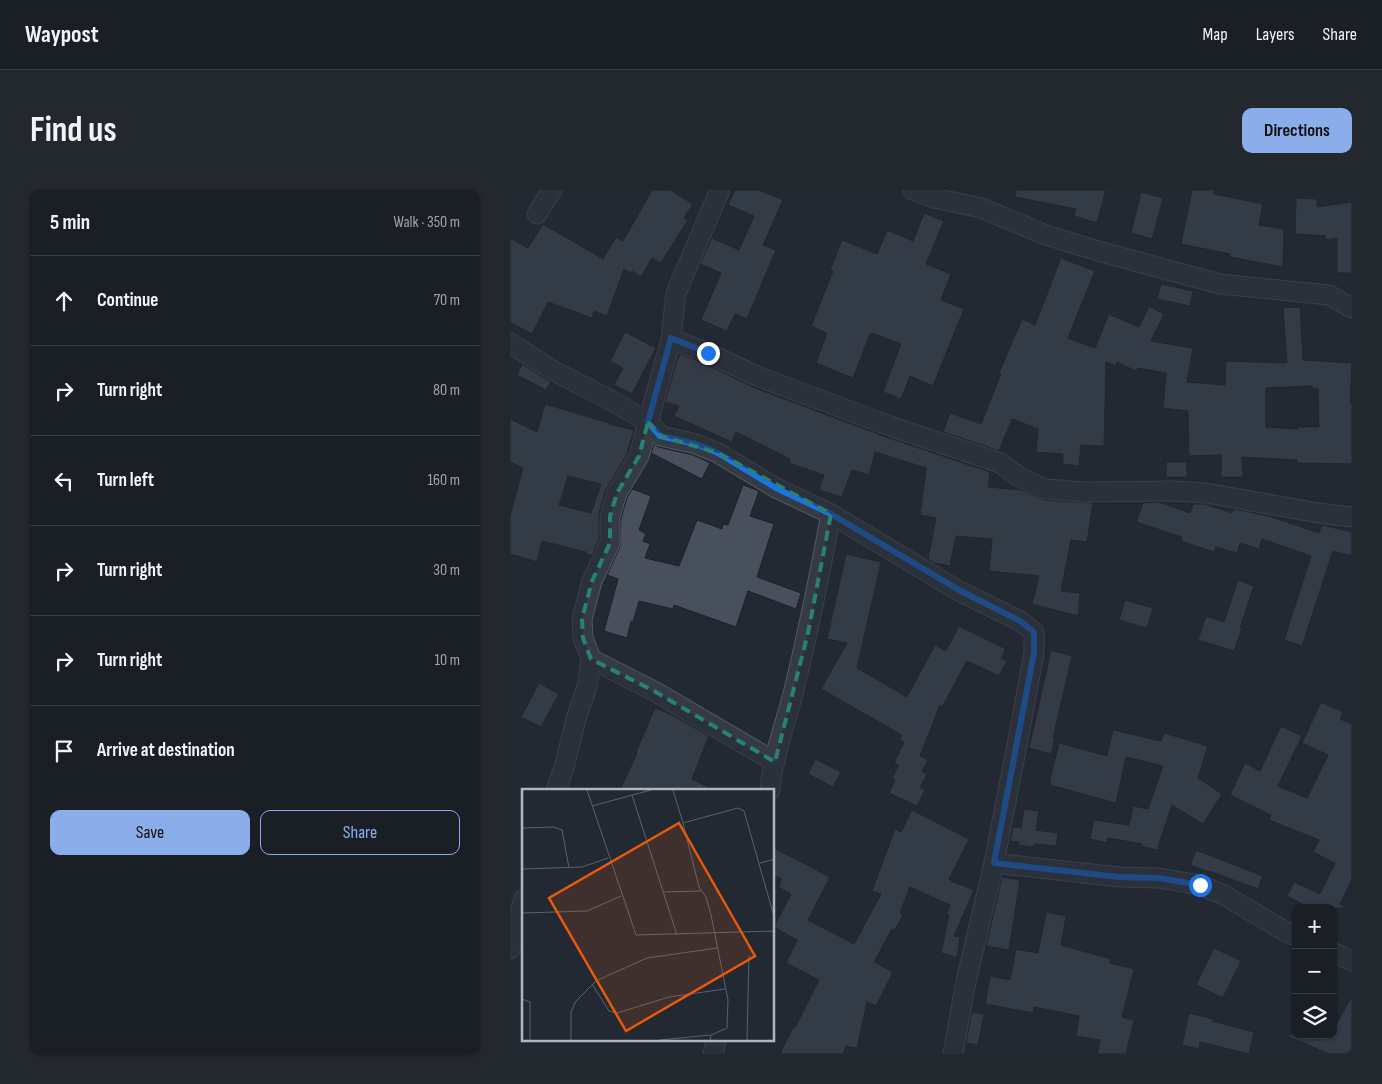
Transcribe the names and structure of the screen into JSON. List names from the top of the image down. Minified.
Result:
{"page":{"header":"Waypost","nav":["Map","Layers","Share"],"buttons":["Directions",["Save","Share"]],"title":"Find us","heading":["5 min","Walk · 350 m"],"list":[["Continue","70 m"],["Turn right","80 m"],["Turn left","160 m"],["Turn right","30 m"],["Turn right","10 m"],"Arrive at destination"],"map_buttons":["+","−"]}}
